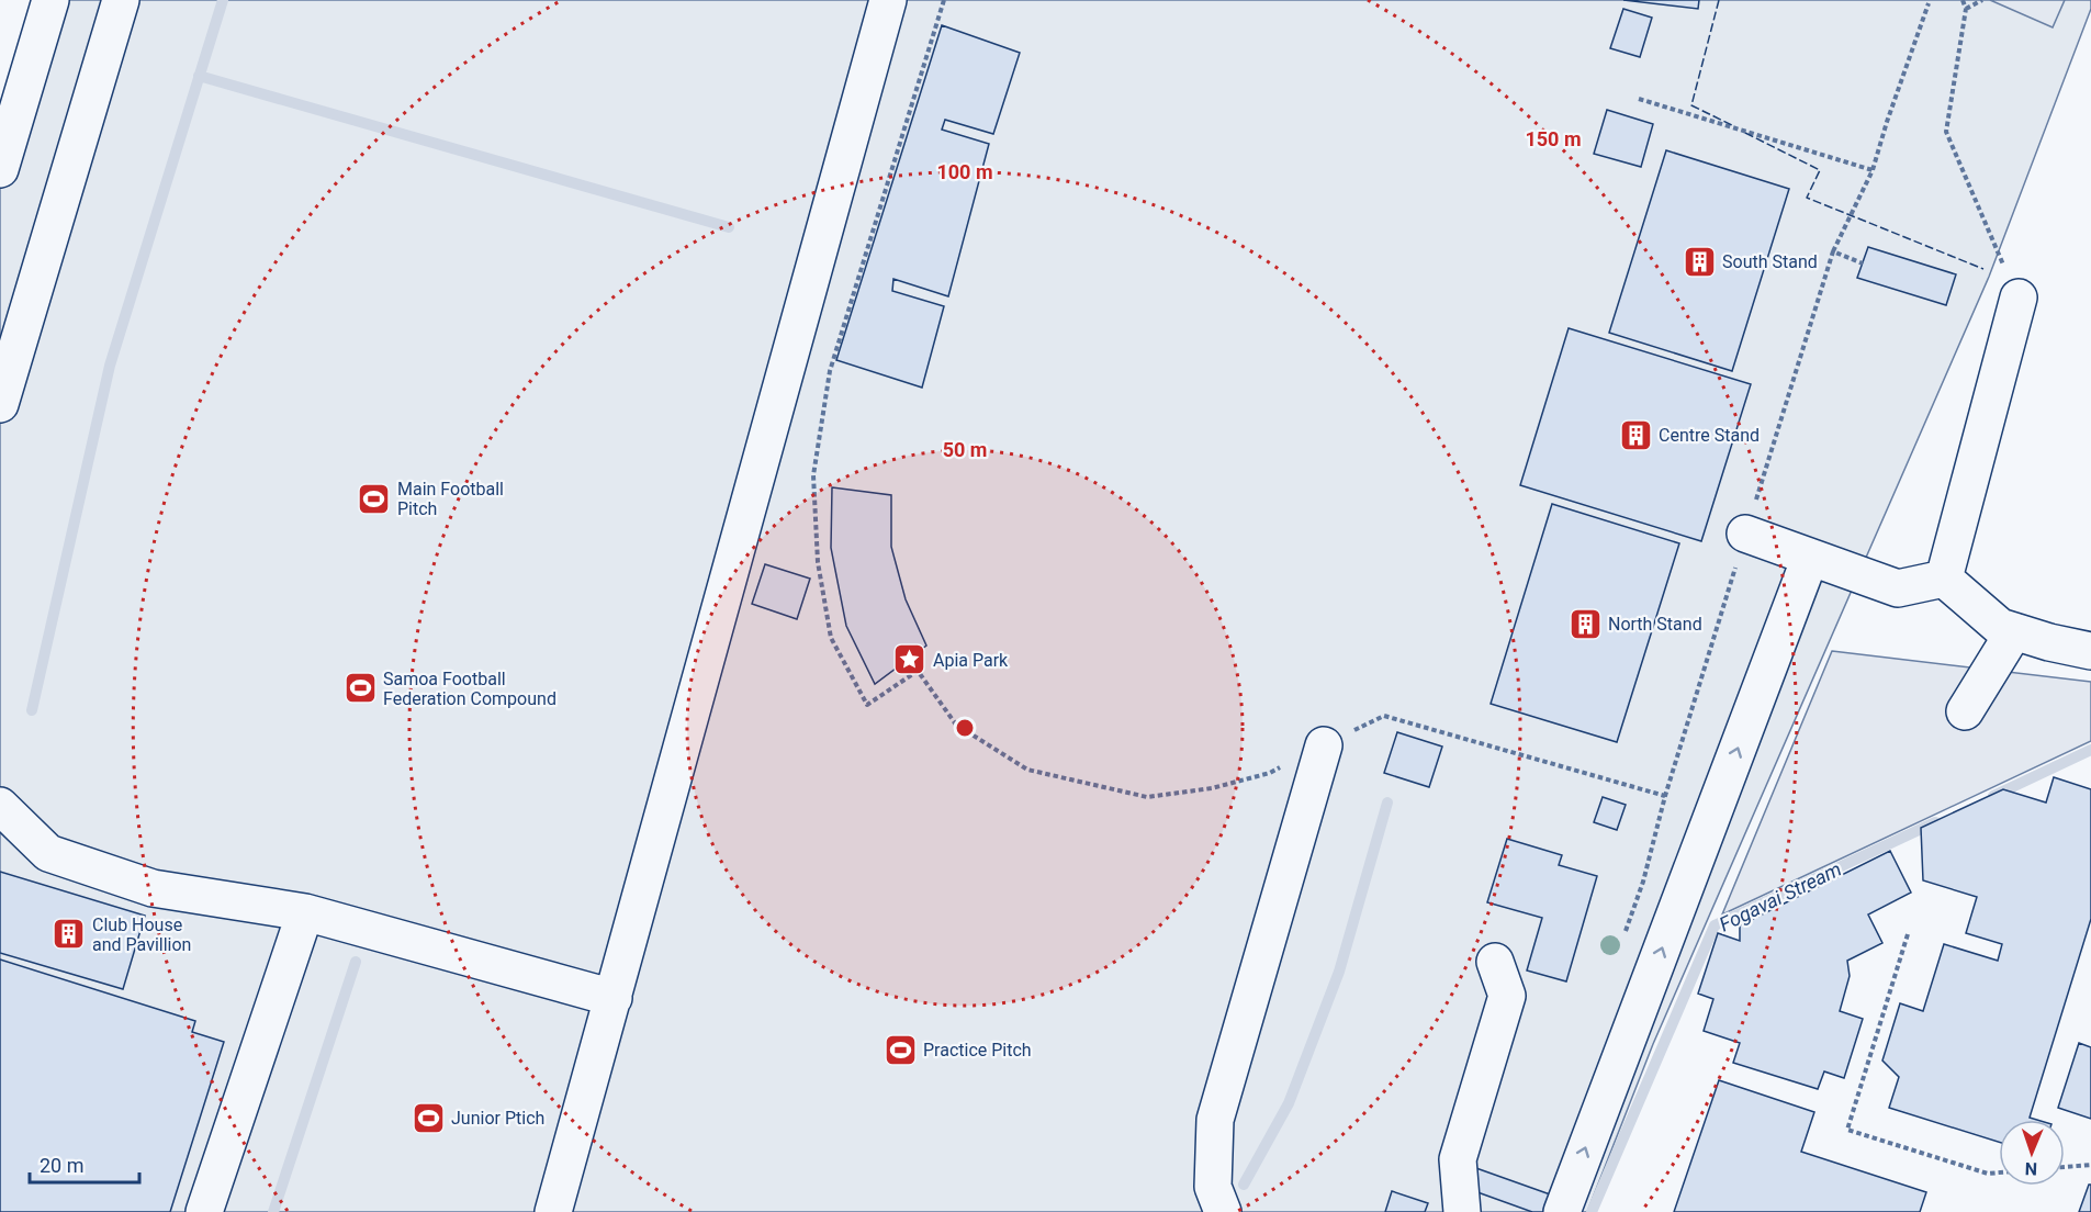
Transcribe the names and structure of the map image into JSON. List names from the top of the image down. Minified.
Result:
{"water":["Fogavai Stream"],"places":{"building":["South Stand","Centre Stand","North Stand","Club House and Pavillion"],"sports":["Main Football Pitch","Samoa Football Federation Compound","Practice Pitch","Junior Ptich"],"place":["Apia Park"]},"scale_bar":"20 m","north":"bottom","rings":["150 m","100 m","50 m"]}
